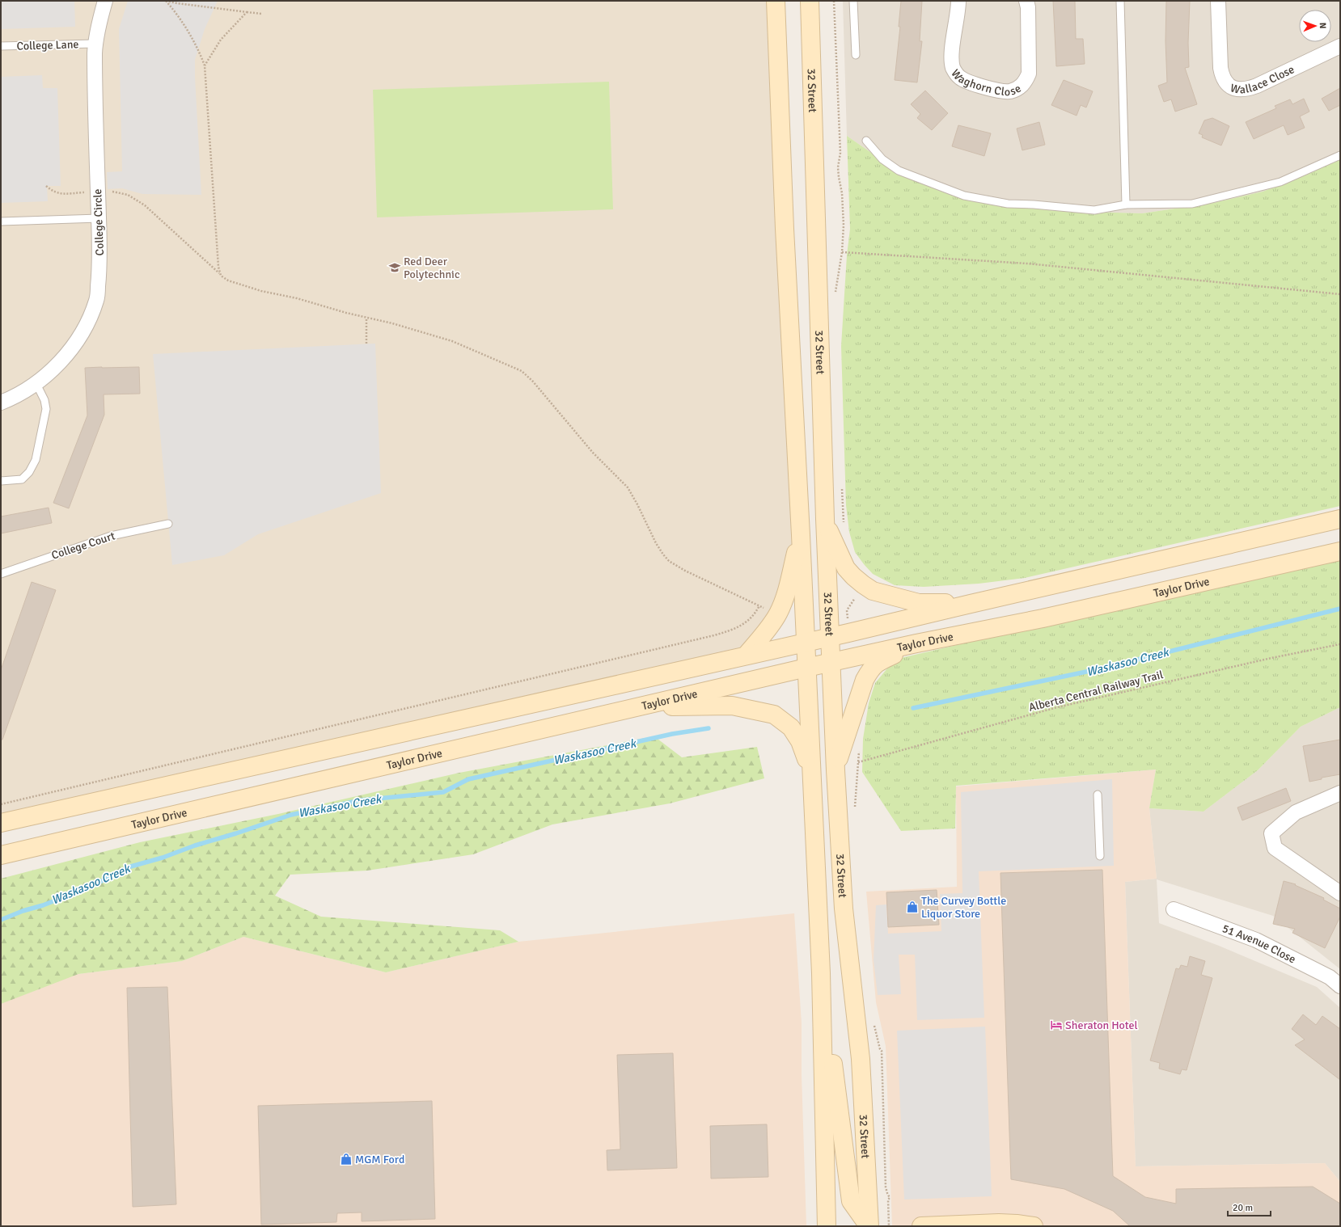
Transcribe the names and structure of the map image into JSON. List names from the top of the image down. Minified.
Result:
{"streets":{"main road":["32 Street","Taylor Drive"],"street":["Waghorn Close","Wallace Close","College Circle","51 Avenue Close"],"lane":["College Lane","College Court"],"path":["Alberta Central Railway Trail"]},"crossings":[["College Lane","College Circle"],["32 Street","Taylor Drive"]],"water":["Waskasoo Creek"],"places":{"school or university":["Red Deer Polytechnic"],"shop":["The Curvey Bottle Liquor Store","MGM Ford"],"hotel":["Sheraton Hotel"]},"scale_bar":"20 m","north":"right"}
